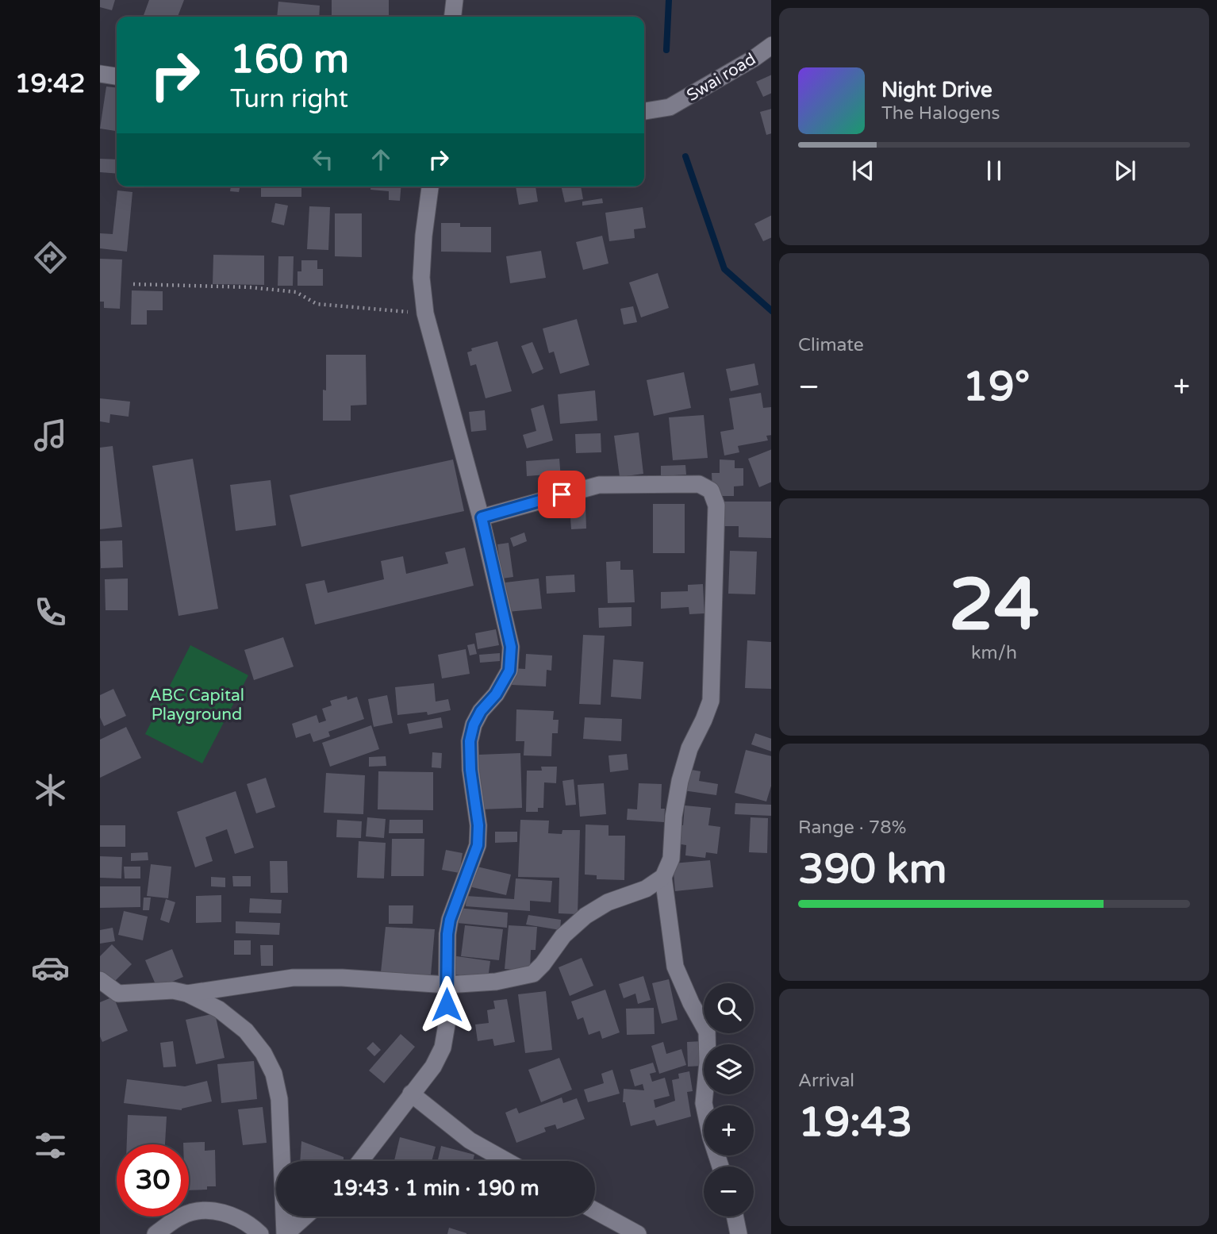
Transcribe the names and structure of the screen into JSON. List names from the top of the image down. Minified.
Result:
{"streets":{"street":["Swai road"]},"parks":["ABC Capital Playground"],"page":{"tabs":"19:42","turn":["160 m","Turn right"],"song":["Night Drive","The Halogens"],"tile":["Climate",["24","km/h"],["Range · 78%","390 km"],["Arrival","19:43"]],"heat":["−","19°","+"],"map_buttons":["+","−"],"limit":"30","trip":"19:43 · 1 min · 190 m"}}
